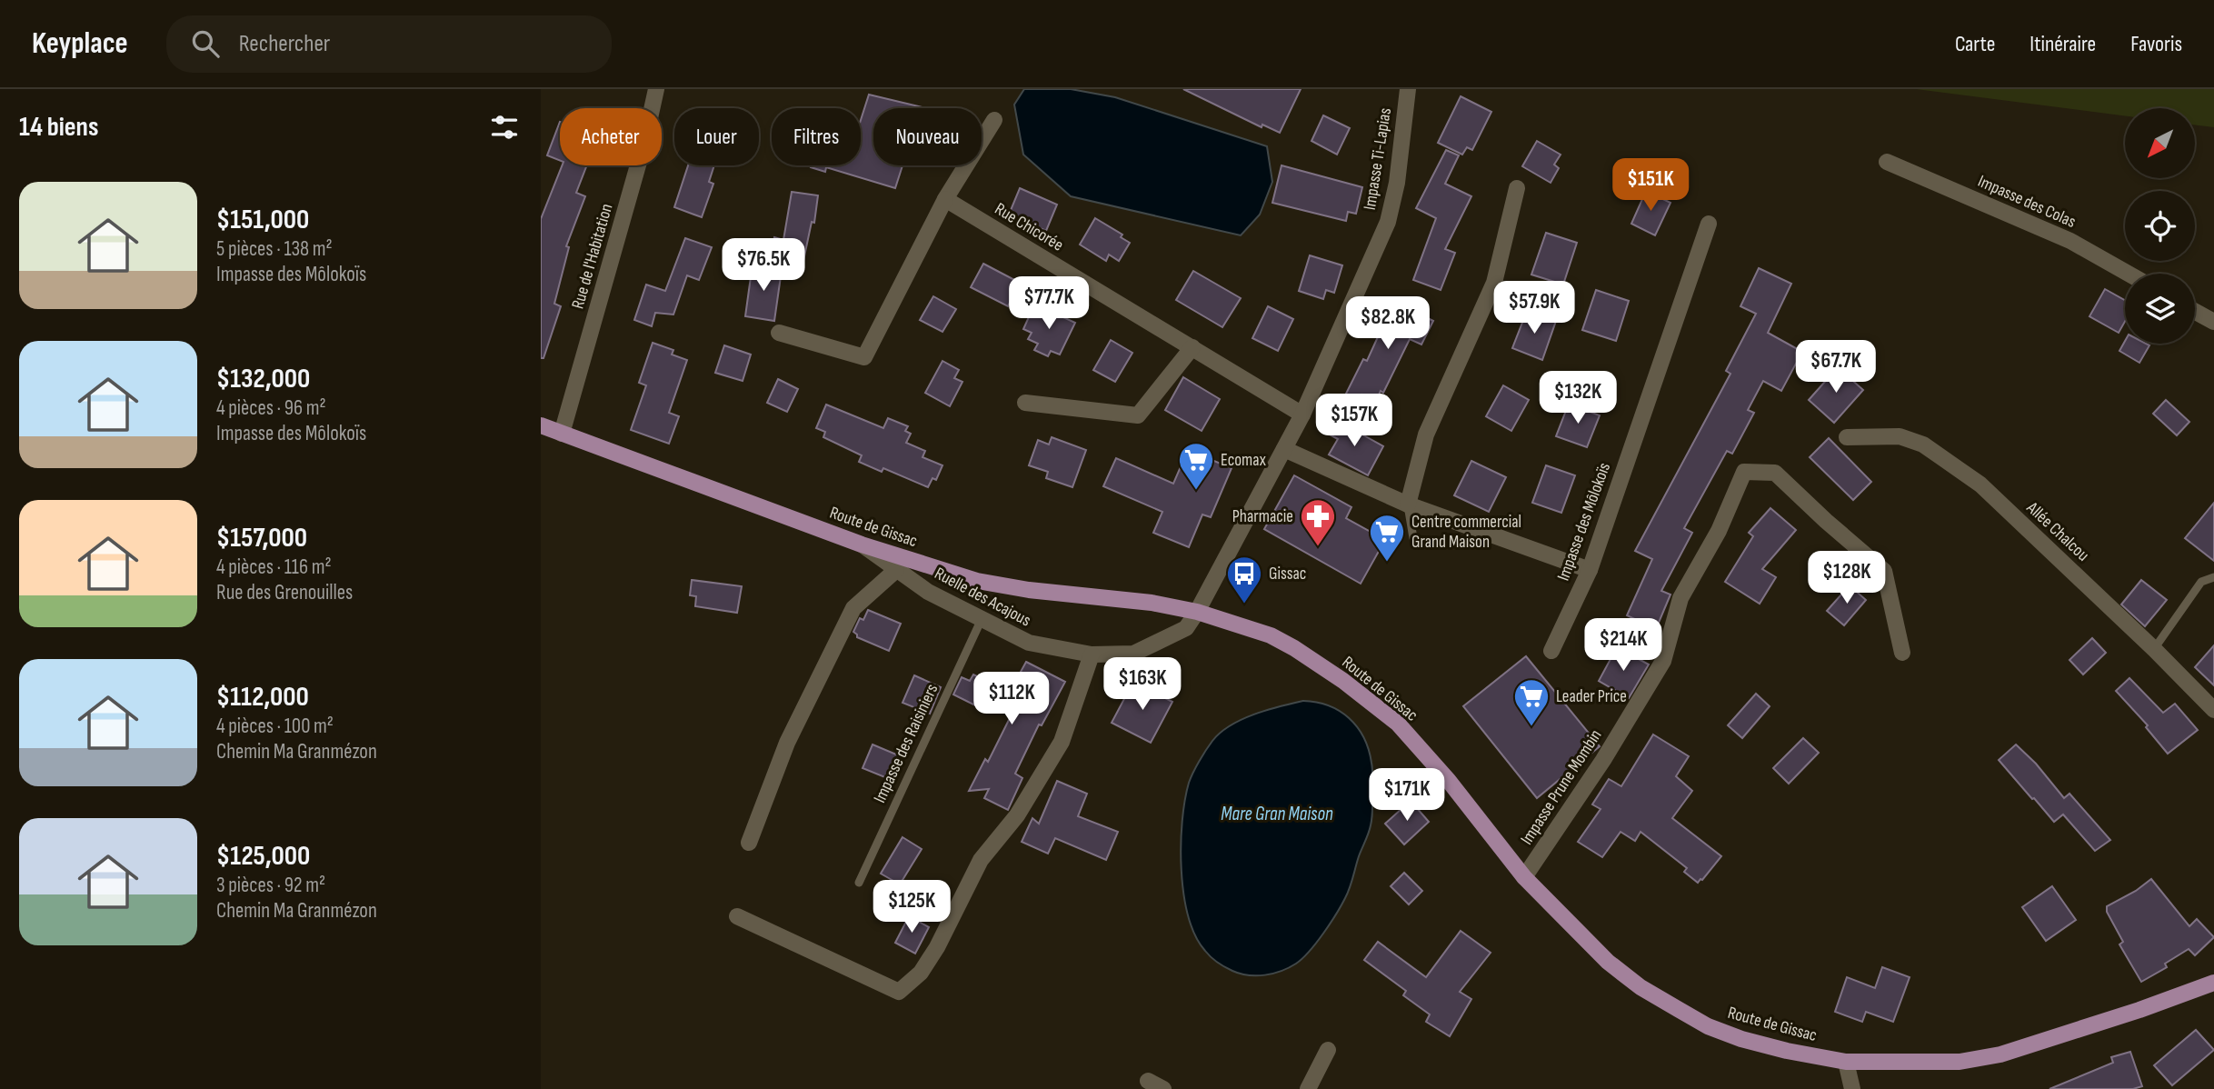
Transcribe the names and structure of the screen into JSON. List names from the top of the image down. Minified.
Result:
{"streets":{"main road":["Route de Gissac"],"street":["Impasse Ti-Lapias","Impasse des Colas","Rue Chicorée","Rue de l'Habitation","Impasse des Môlokoïs","Allée Chalcou","Ruelle des Acajous","Impasse Prune Mombin"],"lane":["Impasse des Raisiniers"]},"crossings":[["Impasse Ti-Lapias","Rue Chicorée"],["Impasse Ti-Lapias","Route de Gissac"],["Impasse Ti-Lapias","Ruelle des Acajous"],["Rue de l'Habitation","Route de Gissac"],["Route de Gissac","Ruelle des Acajous"],["Route de Gissac","Impasse Prune Mombin"],["Ruelle des Acajous","Impasse des Raisiniers"]],"water":["Mare Gran Maison"],"places":{"supermarket":["Ecomax","Centre commercial Grand Maison","Leader Price"],"pharmacy":["Pharmacie"],"bus stop":["Gissac"]},"north":"bottom left","page":{"header":"Keyplace","search":"Rechercher","nav":["Carte","Itinéraire","Favoris"],"heading":"14 biens","chip":["Acheter","Louer","Filtres","Nouveau"],"price":["$151K","$76.5K","$77.7K","$57.9K","$82.8K","$67.7K","$132K","$157K","$128K","$214K","$163K","$112K","$171K","$125K"],"list":[{"name":"$151,000","note":"5 pièces · 138 m² · Impasse des Môlokoïs"},{"name":"$132,000","note":"4 pièces · 96 m² · Impasse des Môlokoïs"},{"name":"$157,000","note":"4 pièces · 116 m² · Rue des Grenouilles"},{"name":"$112,000","note":"4 pièces · 100 m² · Chemin Ma Granmézon"},{"name":"$125,000","note":"3 pièces · 92 m² · Chemin Ma Granmézon"}]}}
